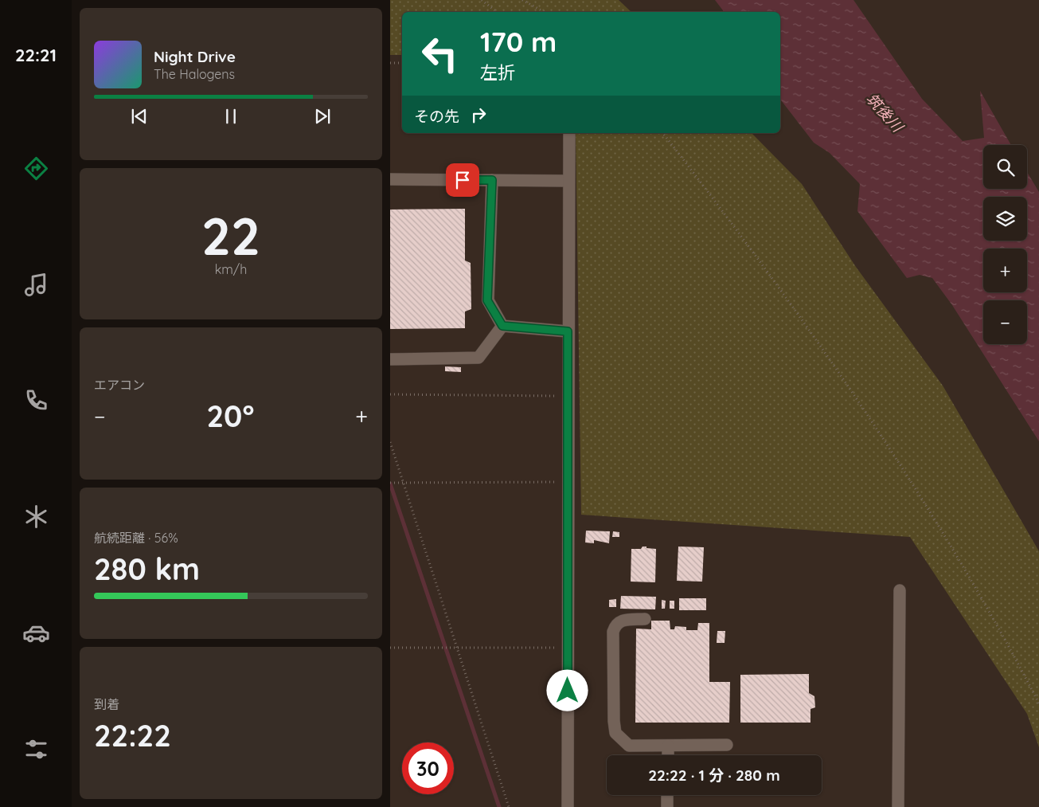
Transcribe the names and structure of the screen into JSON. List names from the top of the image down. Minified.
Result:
{"water":["筑後川"],"page":{"tabs":"22:21","turn":["170 m","左折"],"song":["Night Drive","The Halogens"],"then":"その先","map_buttons":["+","−"],"tile":[["22","km/h"],"エアコン",["航続距離 · 56%","280 km"],["到着","22:22"]],"heat":["−","20°","+"],"limit":"30","trip":"22:22 · 1 分 · 280 m"}}
